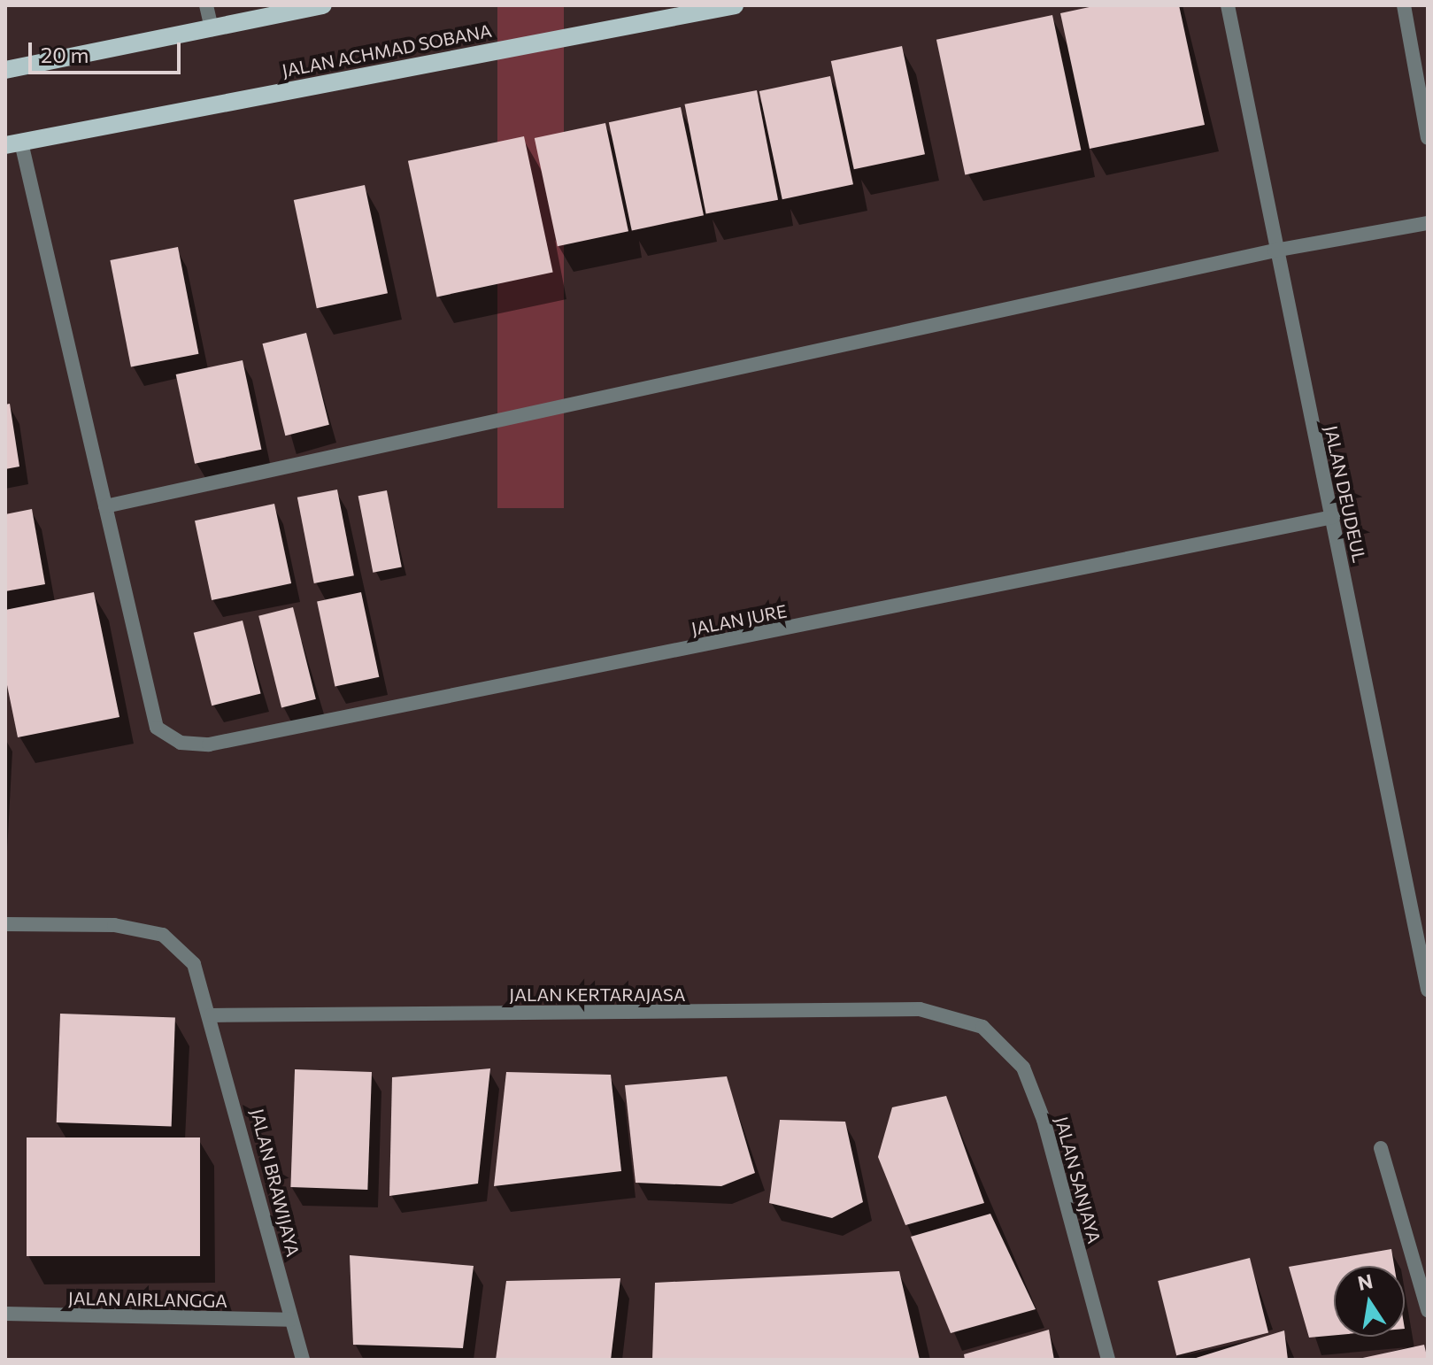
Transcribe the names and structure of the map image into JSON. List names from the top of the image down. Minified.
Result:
{"streets":{"main road":["JALAN ACHMAD SOBANA"],"street":["JALAN DEUDEUL","JALAN JURE","JALAN KERTARAJASA","JALAN SANJAYA","JALAN BRAWIJAYA","JALAN AIRLANGGA"]},"crossings":[["JALAN DEUDEUL","JALAN JURE"],["JALAN KERTARAJASA","JALAN SANJAYA"],["JALAN KERTARAJASA","JALAN BRAWIJAYA"],["JALAN BRAWIJAYA","JALAN AIRLANGGA"]],"scale_bar":"20 m","north":"top"}
